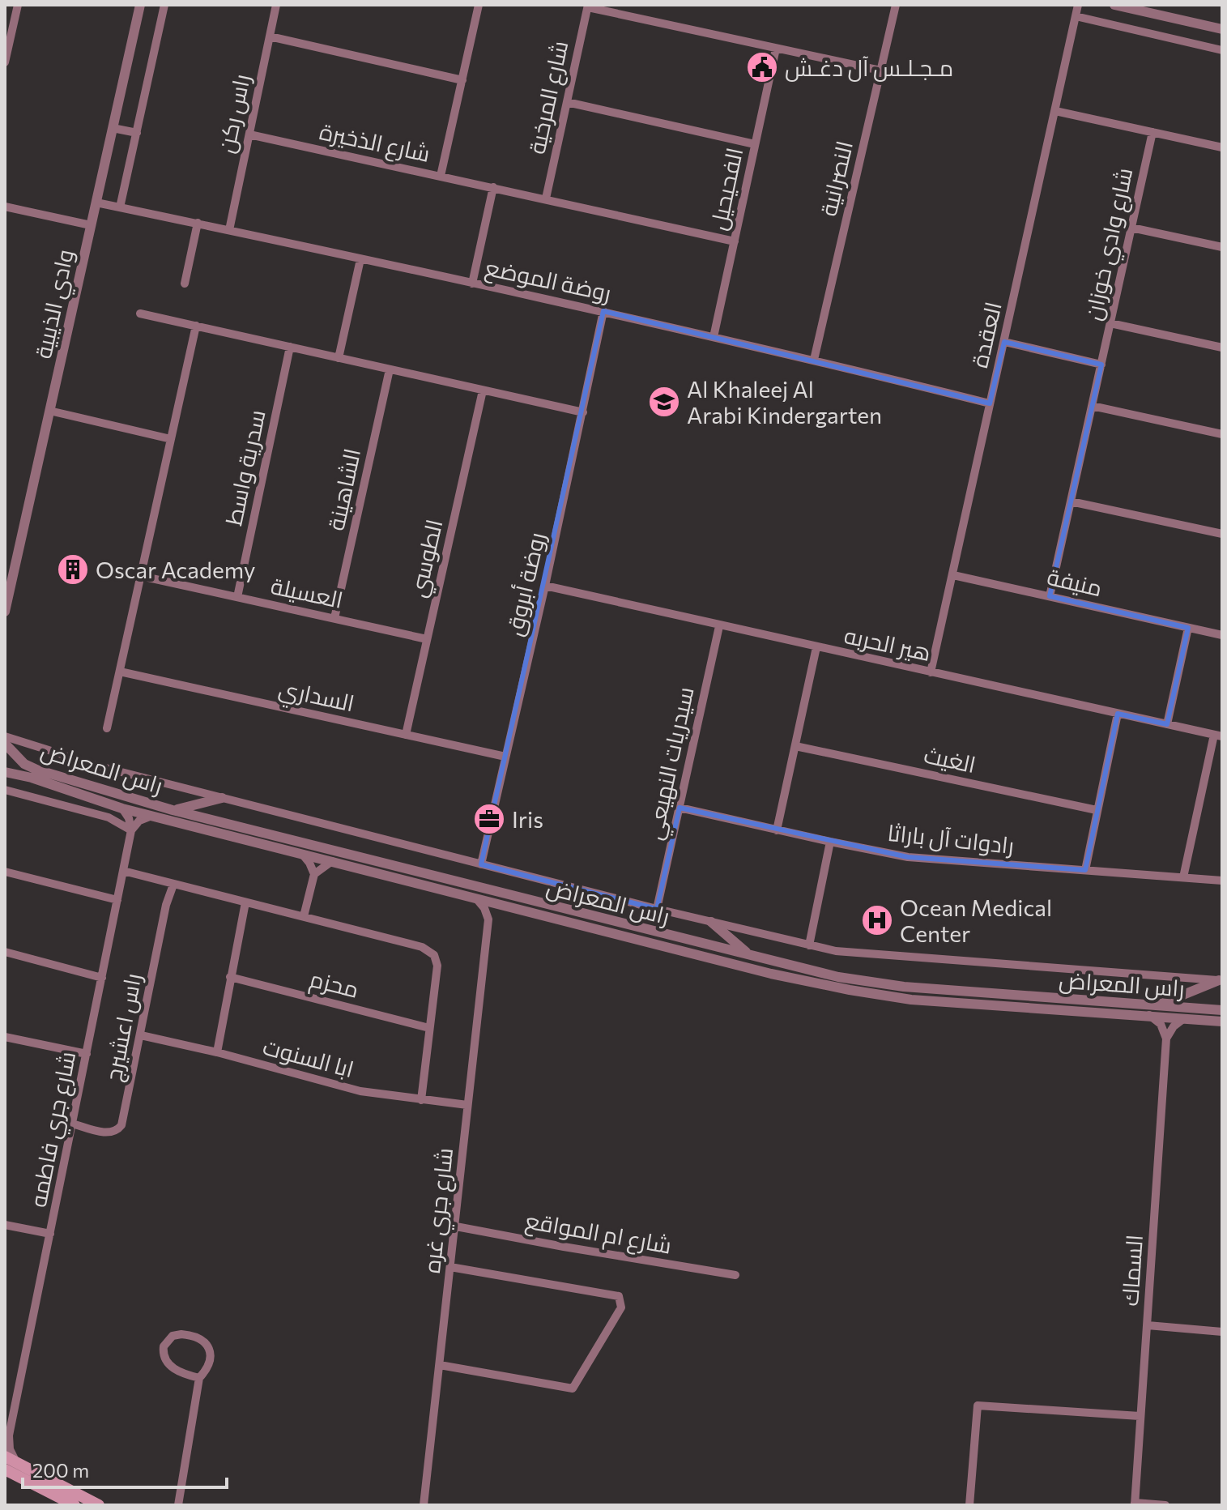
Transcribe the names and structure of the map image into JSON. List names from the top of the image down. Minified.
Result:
{"streets":{"street":["شارع المرخية","راس ركن","شارع الذخيرة","النصرانية","الفحيحيل","شارع وادي خوزان","روضة الموضع","وادي الذيبية","العقدة","سدرية واسط","الشاهينة","الطوسي","منيفة","روضة أبروق","العسيلة","هير الحربه","السداري","الغيث","سيدريات النهيعي","راس المعراض","رادوات آل باراثا","محزم","راس اعشيرج","ابا السنوت","شارع جري فاطمه","شارع جري غره","شارع ام المواقع","السماك"]},"crossings":[["شارع المرخية","شارع الذخيرة"],["راس ركن","شارع الذخيرة"],["راس ركن","روضة الموضع"],["شارع الذخيرة","الفحيحيل"],["النصرانية","روضة الموضع"],["الفحيحيل","روضة الموضع"],["شارع وادي خوزان","منيفة"],["روضة الموضع","وادي الذيبية"],["روضة الموضع","العقدة"],["روضة الموضع","روضة أبروق"],["العقدة","منيفة"],["العقدة","هير الحربه"],["سدرية واسط","العسيلة"],["الشاهينة","العسيلة"],["الطوسي","العسيلة"],["الطوسي","السداري"],["روضة أبروق","هير الحربه"],["روضة أبروق","السداري"],["روضة أبروق","راس المعراض"],["هير الحربه","سيدريات النهيعي"],["سيدريات النهيعي","راس المعراض"],["سيدريات النهيعي","رادوات آل باراثا"],["راس المعراض","شارع جري فاطمه"],["راس اعشيرج","ابا السنوت"],["راس اعشيرج","شارع جري فاطمه"],["ابا السنوت","شارع جري غره"],["شارع جري غره","شارع ام المواقع"]],"places":{"public building":["مـجـلـس آل دغـش"],"school or university":["Al Khaleej Al Arabi Kindergarten"],"building":["Oscar Academy"],"office":["Iris"],"hospital":["Ocean Medical Center"]},"scale_bar":"200 m"}
